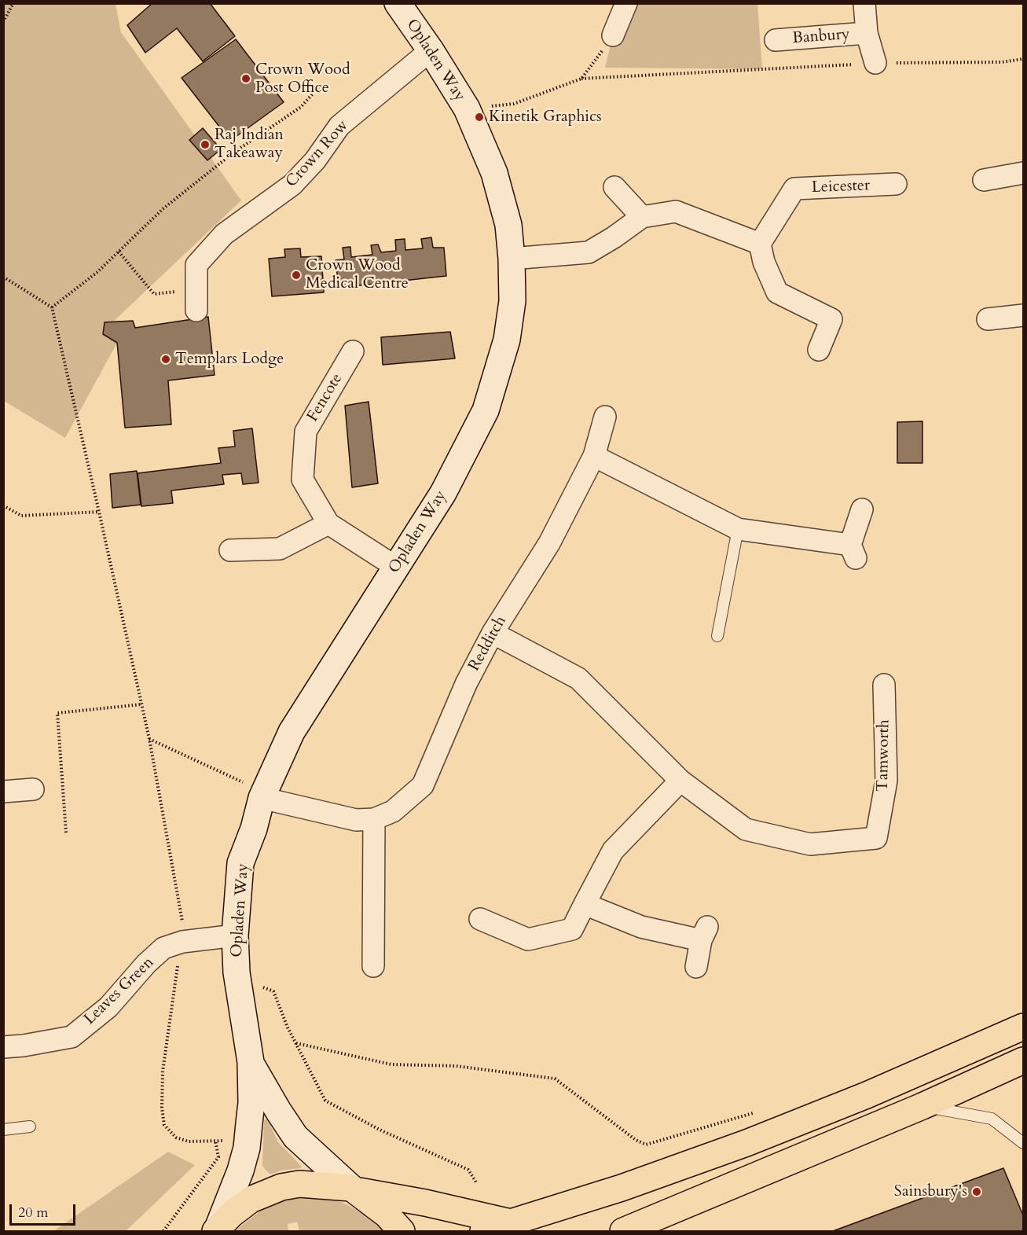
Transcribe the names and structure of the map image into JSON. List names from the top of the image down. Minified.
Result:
{"streets":{"street":["Banbury","Opladen Way","Crown Row","Leicester","Fencote","Redditch","Tamworth","Leaves Green"]},"crossings":[["Opladen Way","Crown Row"],["Opladen Way","Fencote"],["Opladen Way","Redditch"],["Opladen Way","Leaves Green"],["Redditch","Tamworth"]],"places":["Crown Wood Post Office","Kinetik Graphics","Raj Indian Takeaway","Crown Wood Medical Centre","Templars Lodge","Sainsbury's"],"scale_bar":"20 m"}
